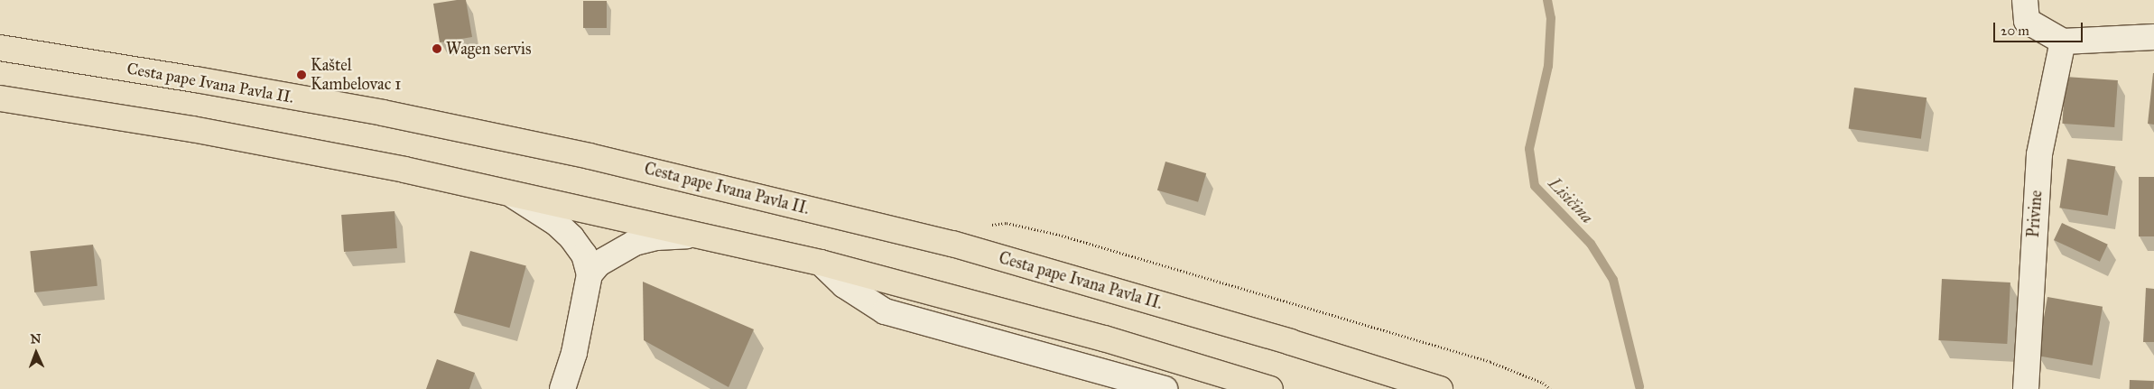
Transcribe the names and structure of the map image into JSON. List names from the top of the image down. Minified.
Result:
{"streets":{"main road":["Cesta pape Ivana Pavla II."],"street":["Privine"]},"water":["Lisičina"],"places":["Wagen servis","Kaštel Kambelovac 1"],"scale_bar":"20 m","north":"top"}
